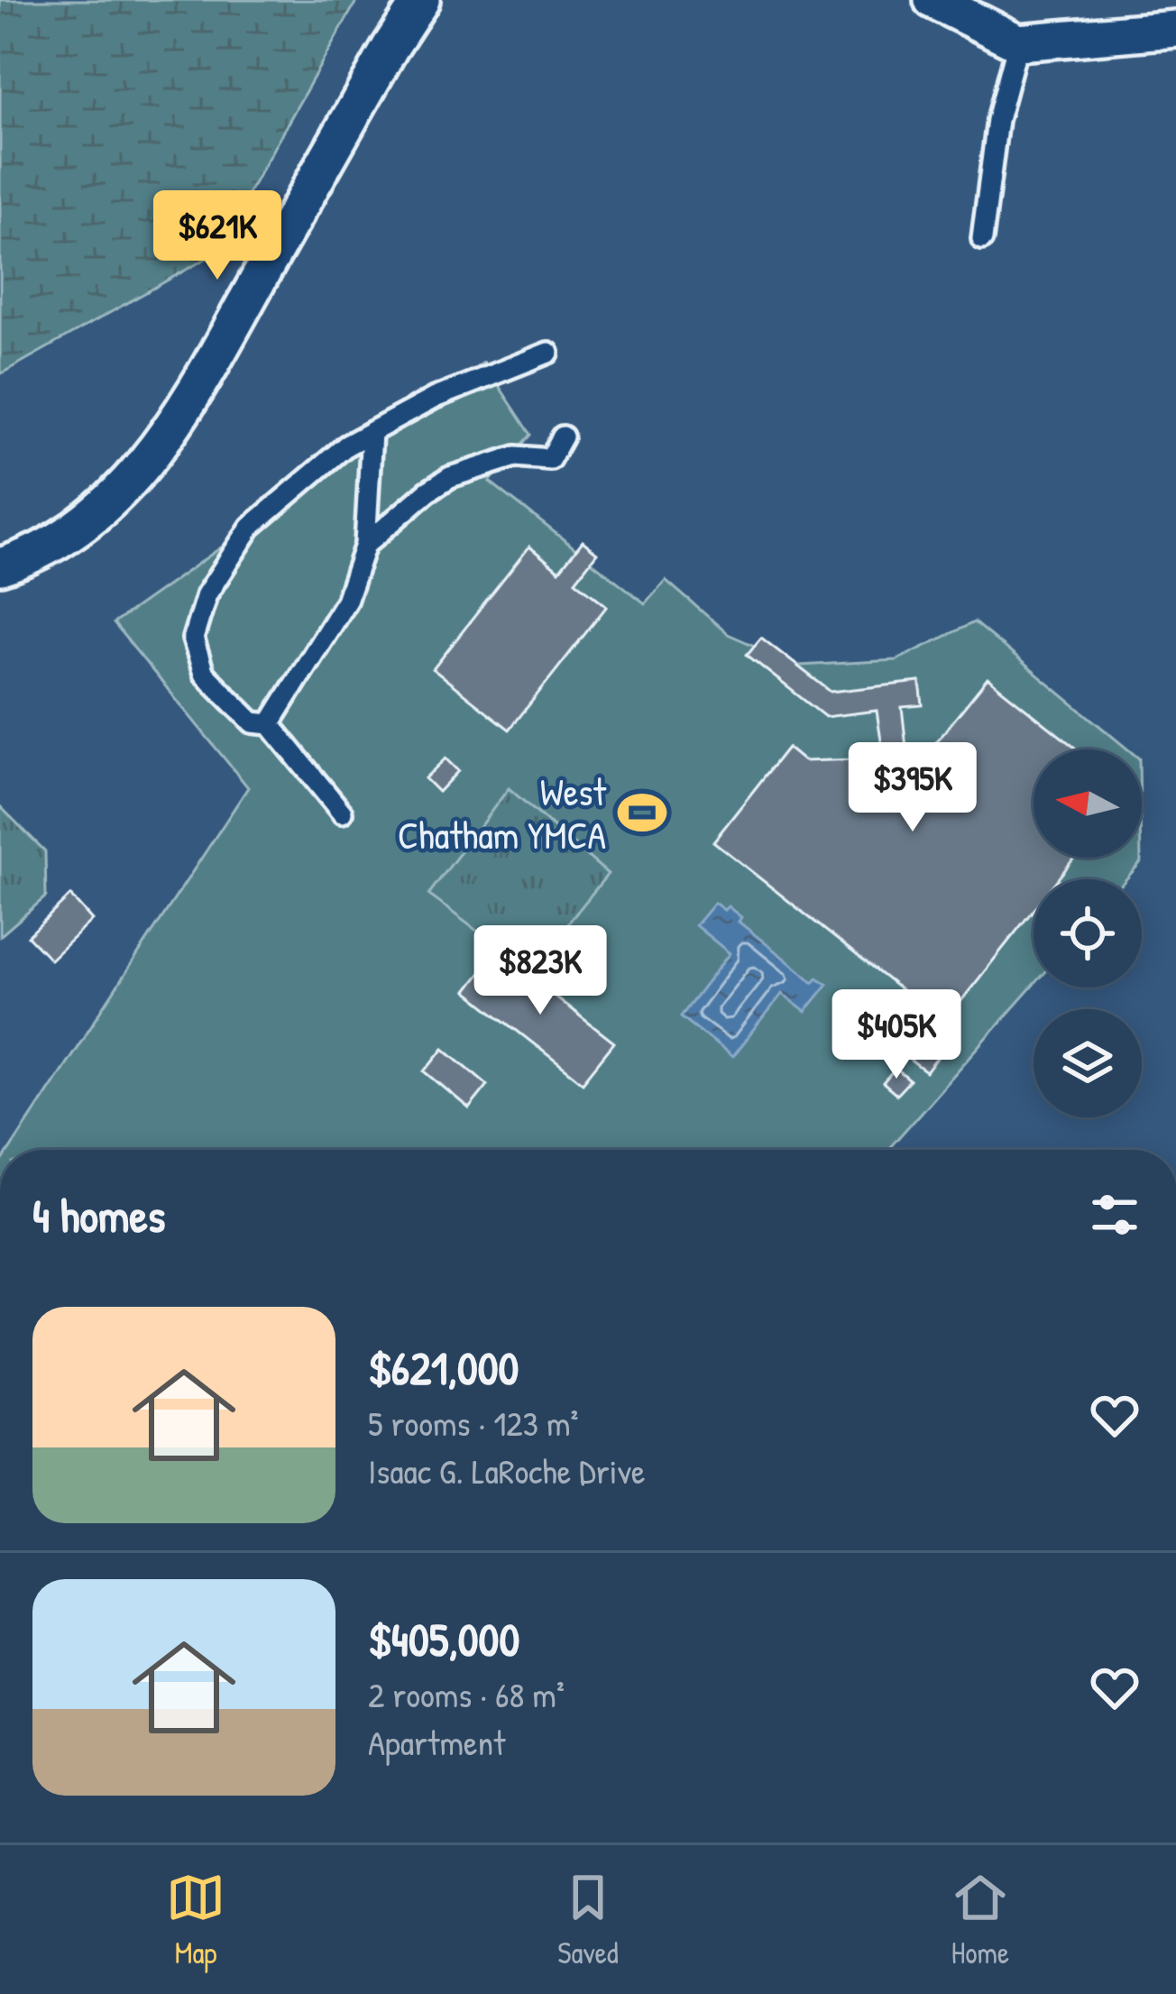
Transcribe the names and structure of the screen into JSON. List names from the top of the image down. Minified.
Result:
{"places":{"sports":["West Chatham YMCA"]},"north":"left","page":{"price":["$621K","$395K","$823K","$405K"],"heading":"4 homes","list":[{"name":"$621,000","note":"5 rooms · 123 m² · Isaac G. LaRoche Drive"},{"name":"$405,000","note":"2 rooms · 68 m² · Apartment"}],"tabs":["Map","Saved","Home"]}}
